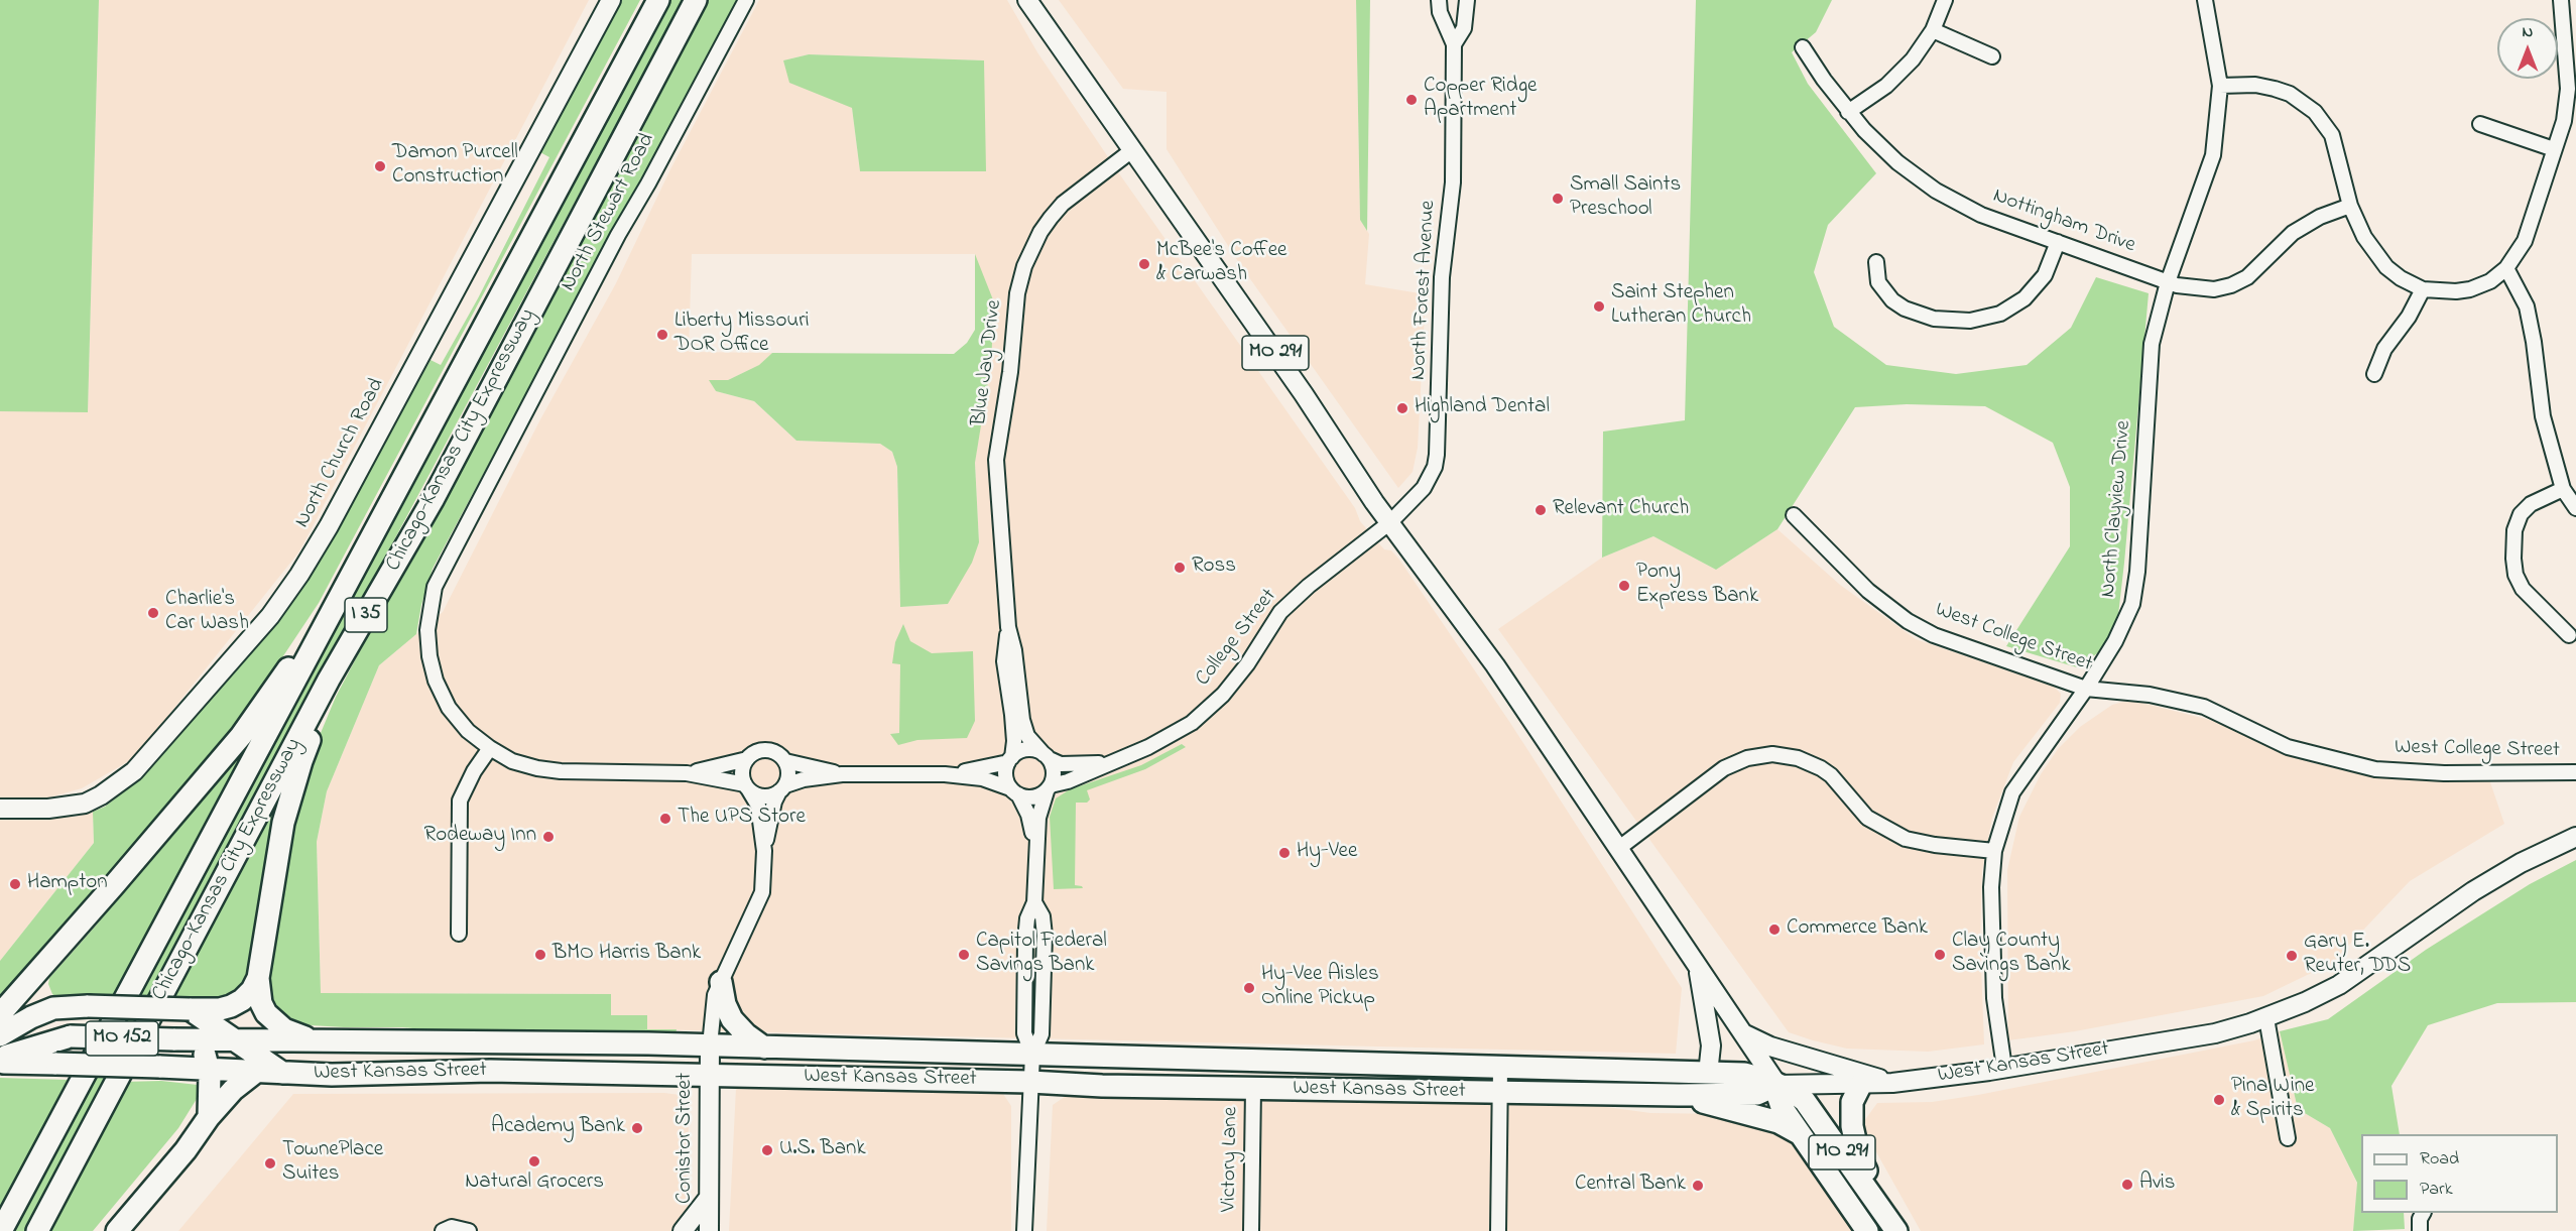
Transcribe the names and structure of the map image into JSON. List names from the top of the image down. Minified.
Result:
{"streets":{"highway":["MO 291","Chicago-Kansas City Expressway","I 35","MO 152","West Kansas Street"],"main road":["North Church Road","Conistor Street"],"street":["North Stewart Road","Nottingham Drive","North Forest Avenue","Blue Jay Drive","North Clayview Drive","College Street","West College Street","Victory Lane"]},"crossings":[["Nottingham Drive","North Clayview Drive"],["North Forest Avenue","MO 291"],["North Forest Avenue","College Street"],["MO 291","Blue Jay Drive"],["MO 291","College Street"],["MO 291","West Kansas Street"],["Blue Jay Drive","College Street"],["North Clayview Drive","West College Street"],["North Clayview Drive","West Kansas Street"],["MO 152","West Kansas Street"],["West Kansas Street","Conistor Street"],["West Kansas Street","Victory Lane"]],"places":["Copper Ridge Apartment","Damon Purcell Construction","Small Saints Preschool","McBee's Coffee & Carwash","Saint Stephen Lutheran Church","Liberty Missouri DOR Office","Highland Dental","Relevant Church","Ross","Pony Express Bank","Charlie's Car Wash","The UPS Store","Rodeway Inn","Hy-Vee","Hampton","Commerce Bank","BMO Harris Bank","Capitol Federal Savings Bank","Clay County Savings Bank","Gary E. Reuter, DDS","Hy-Vee Aisles Online Pickup","Pina Wine & Spirits","Academy Bank","U.S. Bank","Natural Grocers","TownePlace Suites","Avis","Central Bank"],"legend":["Road","Park"],"north":"top"}
